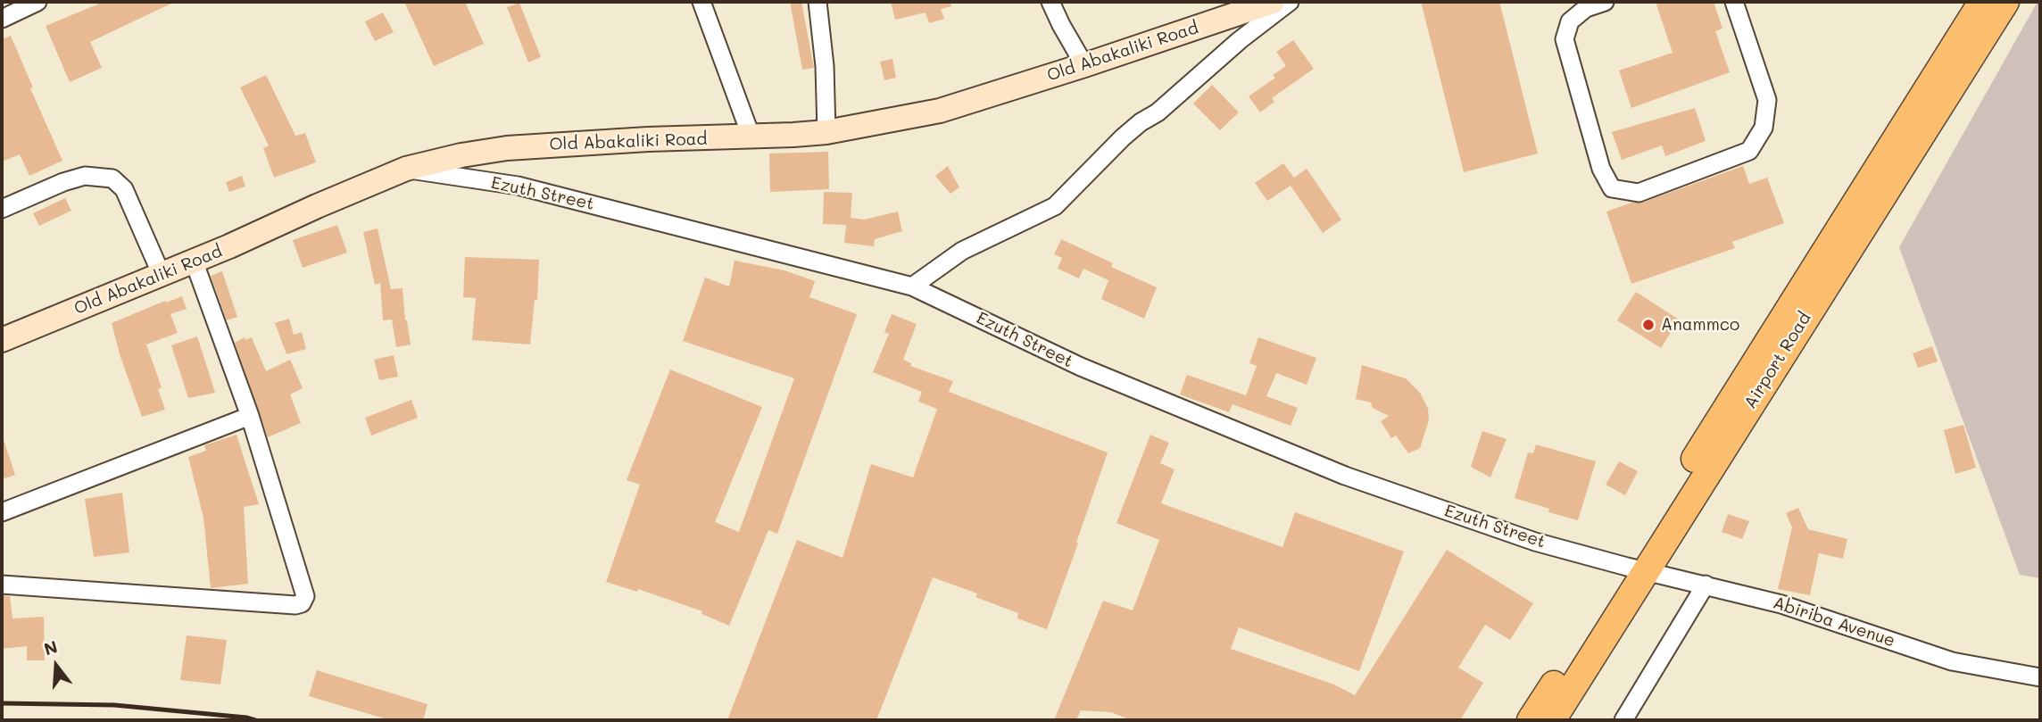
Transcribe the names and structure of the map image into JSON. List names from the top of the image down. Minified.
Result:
{"streets":{"main road":["Old Abakaliki Road","Airport Road"],"street":["Ezuth Street","Abiriba Avenue"]},"crossings":[["Old Abakaliki Road","Ezuth Street"],["Ezuth Street","Airport Road"],["Ezuth Street","Abiriba Avenue"],["Airport Road","Abiriba Avenue"]],"places":["Anammco"],"north":"top"}
